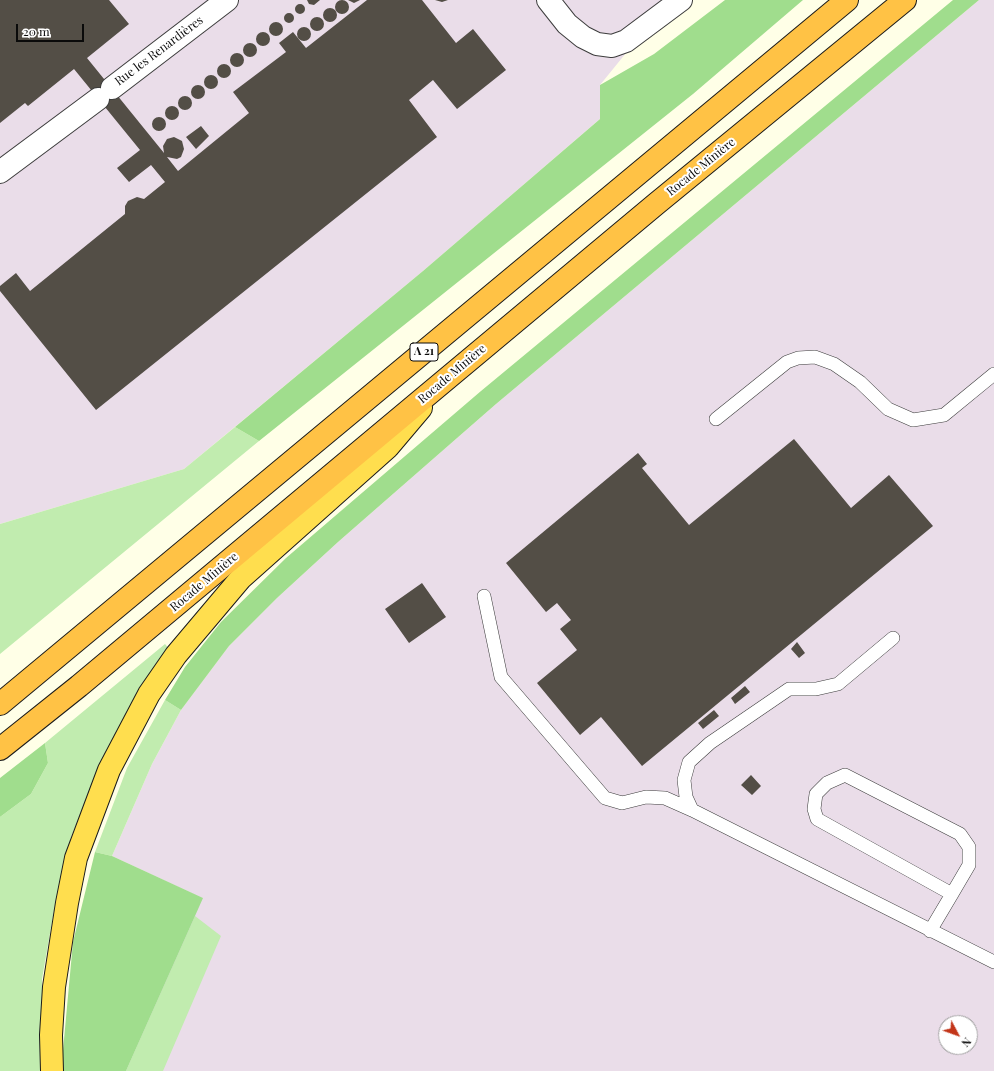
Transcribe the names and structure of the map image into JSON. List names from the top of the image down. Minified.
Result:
{"streets":{"highway":["Rocade Minière","A 21"],"street":["Rue les Renardières"]},"scale_bar":"20 m","north":"bottom right"}
